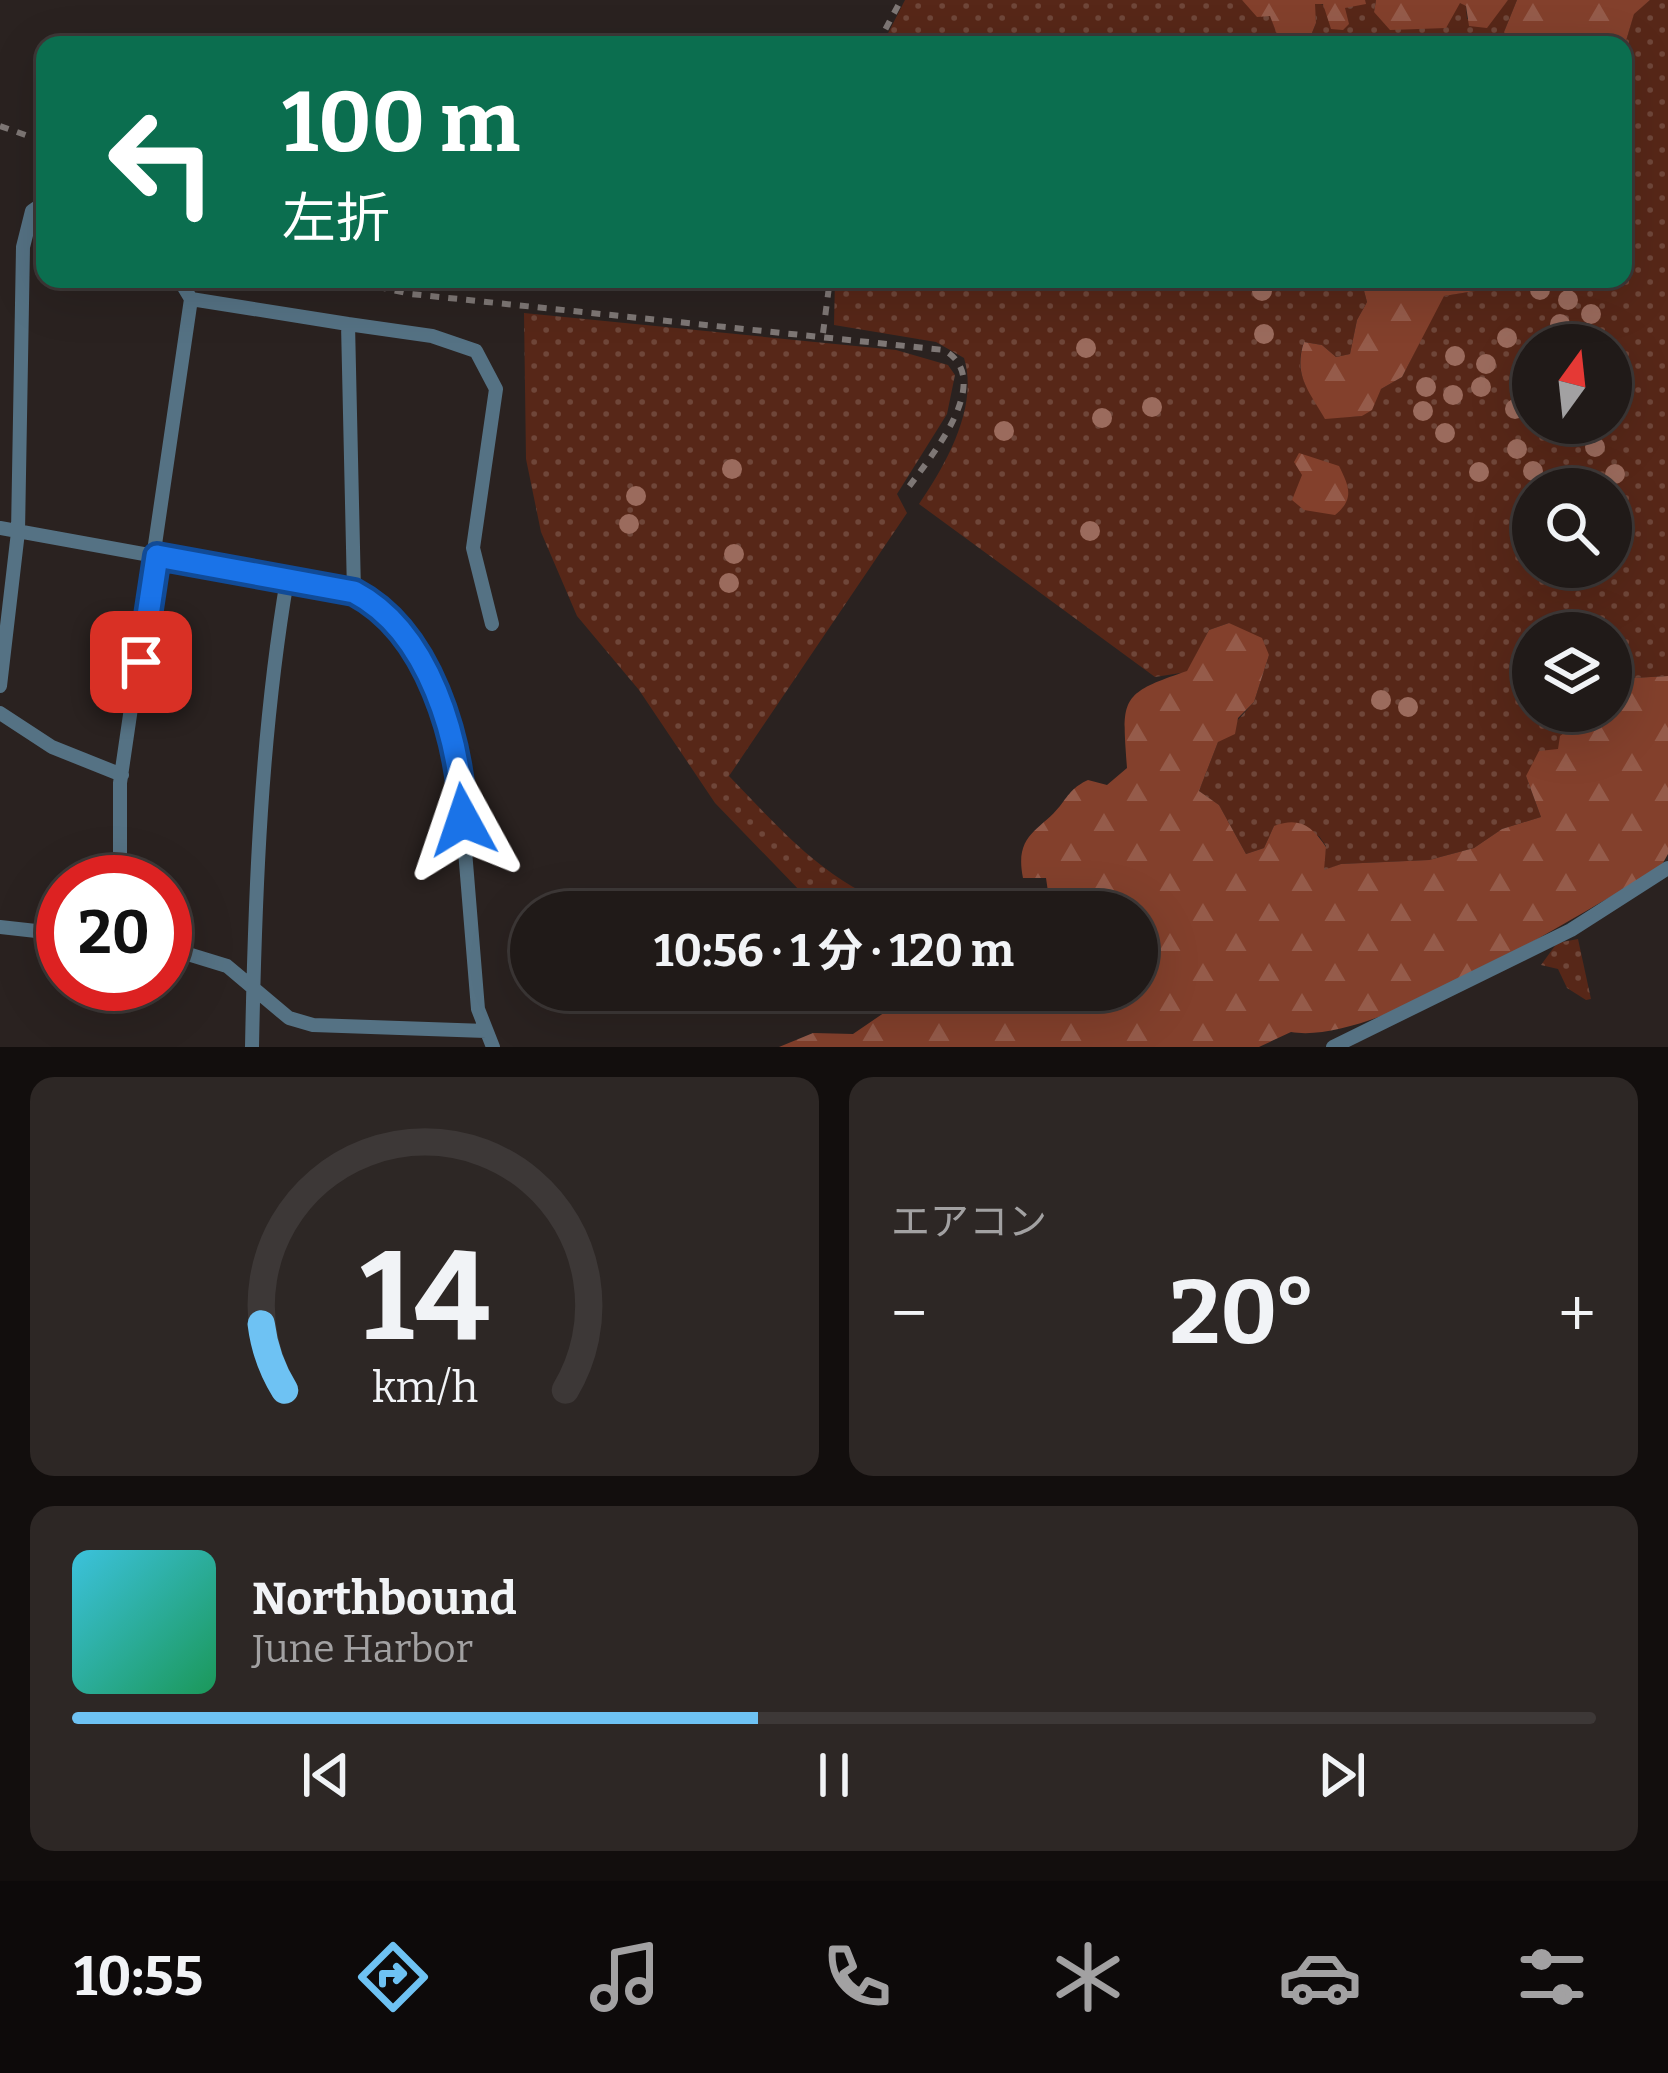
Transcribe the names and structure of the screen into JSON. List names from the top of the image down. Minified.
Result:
{"north":"top","page":{"turn":["100 m","左折"],"limit":"20","trip":"10:56 · 1 分 · 120 m","tile":"エアコン","heat":["−","20°","+"],"song":["Northbound","June Harbor"],"tabs":"10:55","gauge":["14","km/h"]}}
